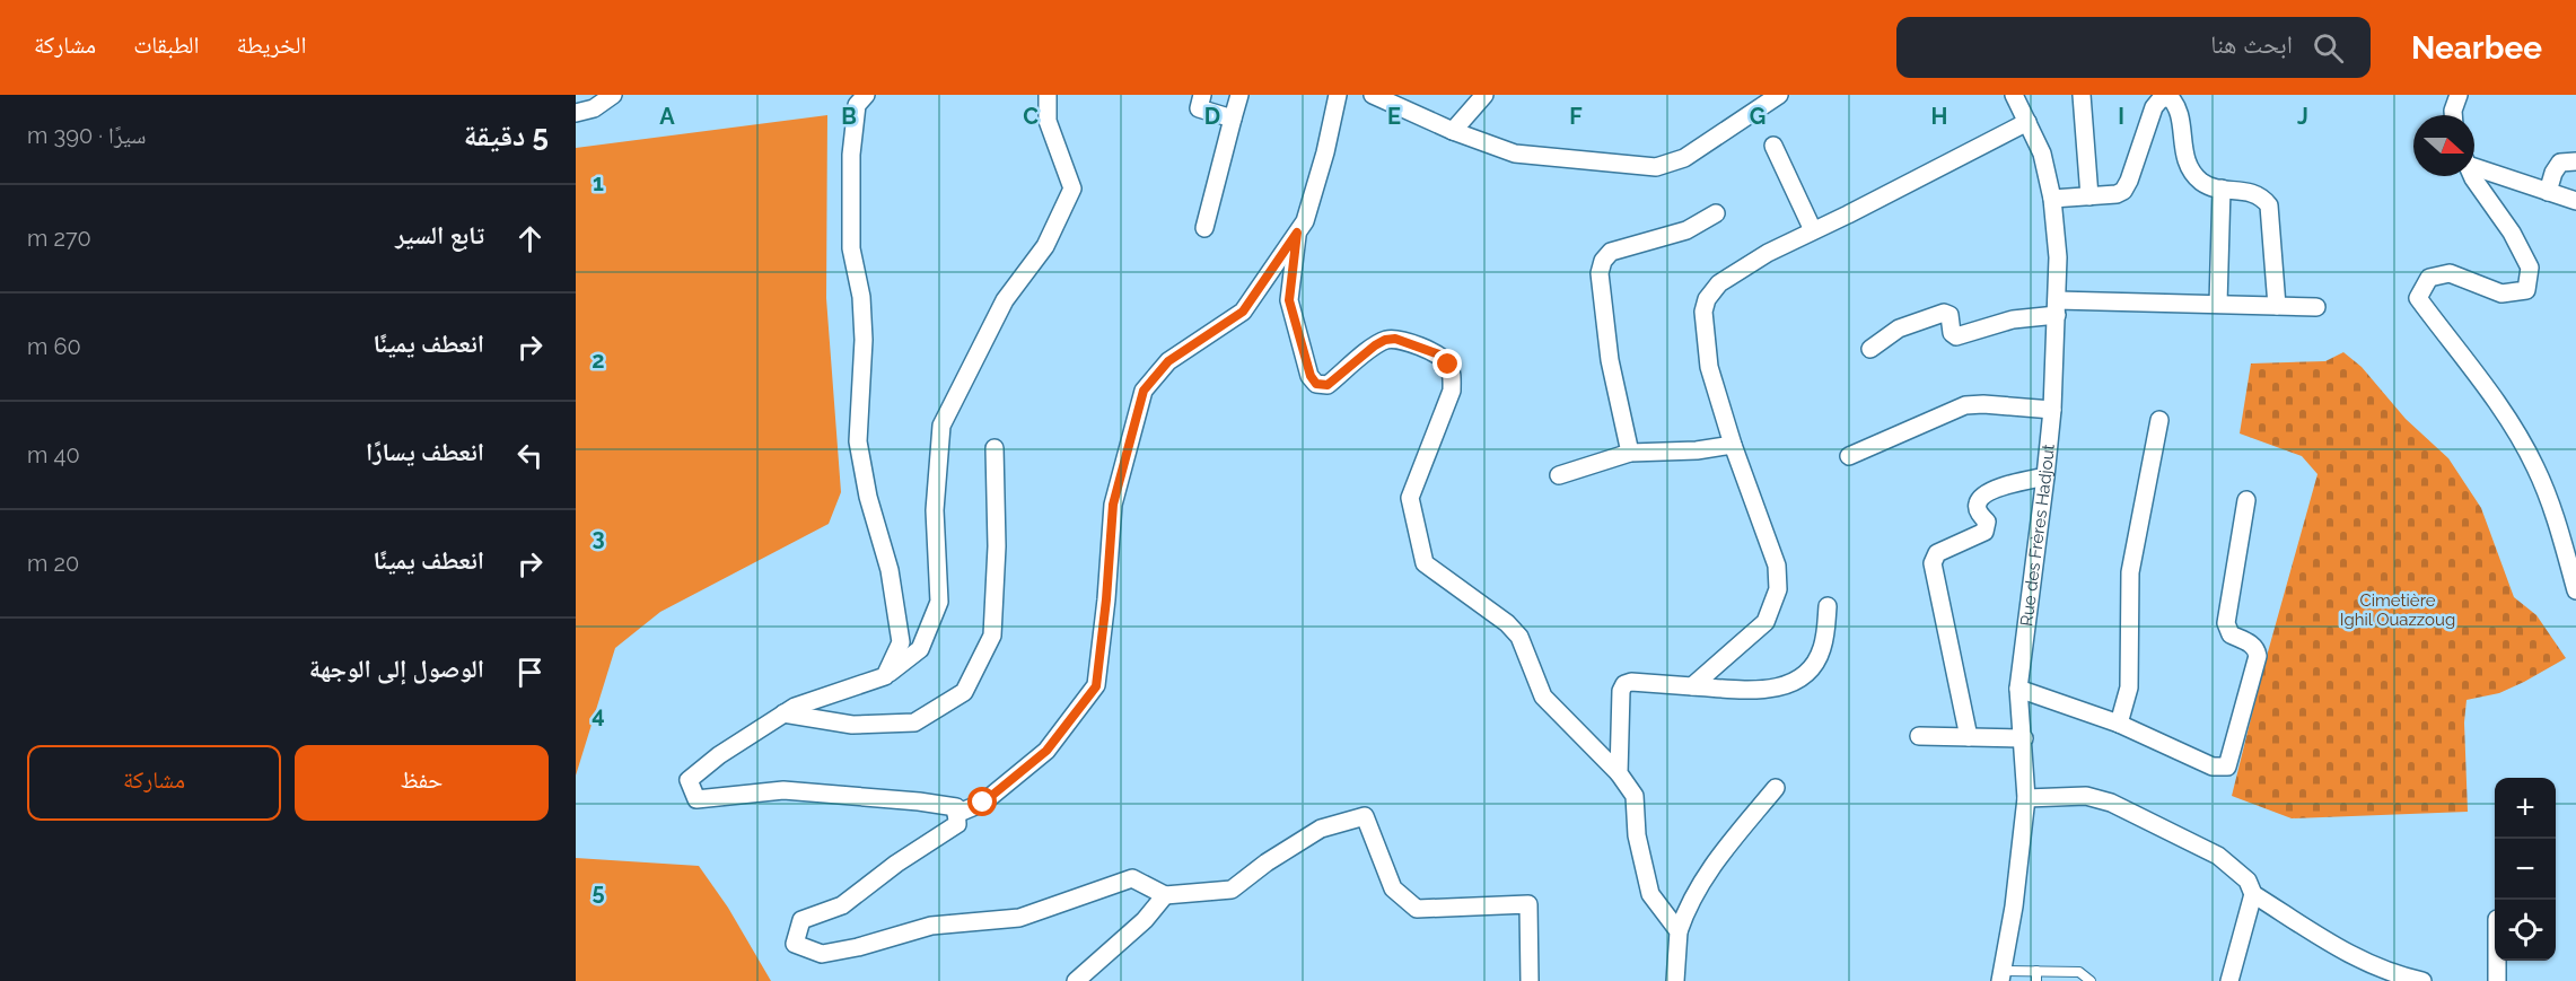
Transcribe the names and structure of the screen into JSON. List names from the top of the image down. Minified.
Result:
{"streets":{"street":["Rue des Frères Hadjout"]},"parks":["Cimetière Ighil Ouazzoug"],"north":"right","page":{"header":"Nearbee","search":"ابحث هنا","nav":["الخريطة","الطبقات","مشاركة"],"heading":["5 دقيقة","سيرًا · 390 m"],"list":[["تابع السير","270 m"],["انعطف يمينًا","60 m"],["انعطف يسارًا","40 m"],["انعطف يمينًا","20 m"],"الوصول إلى الوجهة"],"buttons":["حفظ","مشاركة"],"map_buttons":["+","−"]},"grid":{"columns":["A","B","C","D","E","F","G","H","I","J"],"rows":["1","2","3","4","5"]}}
